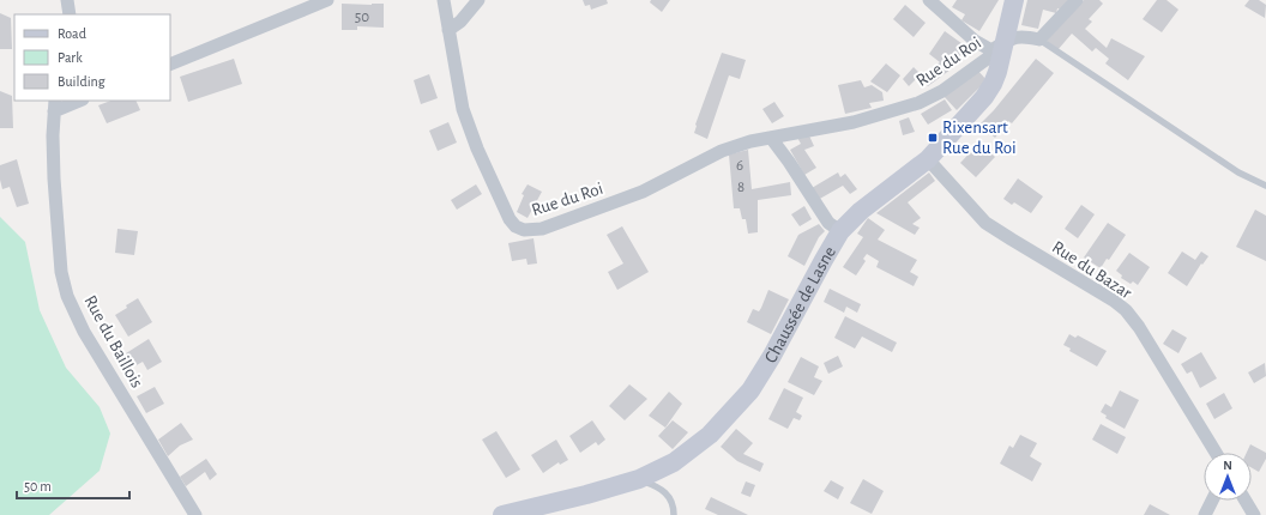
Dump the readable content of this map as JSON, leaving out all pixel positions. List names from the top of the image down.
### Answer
{
  "streets": {
    "street": [
      "Rue du Roi",
      "Rue du Bazar",
      "Chaussée de Lasne",
      "Rue du Baillois"
    ]
  },
  "crossings": [
    ["Rue du Roi", "Chaussée de Lasne"],
    ["Rue du Bazar", "Chaussée de Lasne"]
  ],
  "places": {
    "transit": ["Rixensart Rue du Roi"]
  },
  "house_numbers": ["50", "6", "8"],
  "legend": ["Road", "Park", "Building"],
  "scale_bar": "50 m",
  "north": "top"
}
